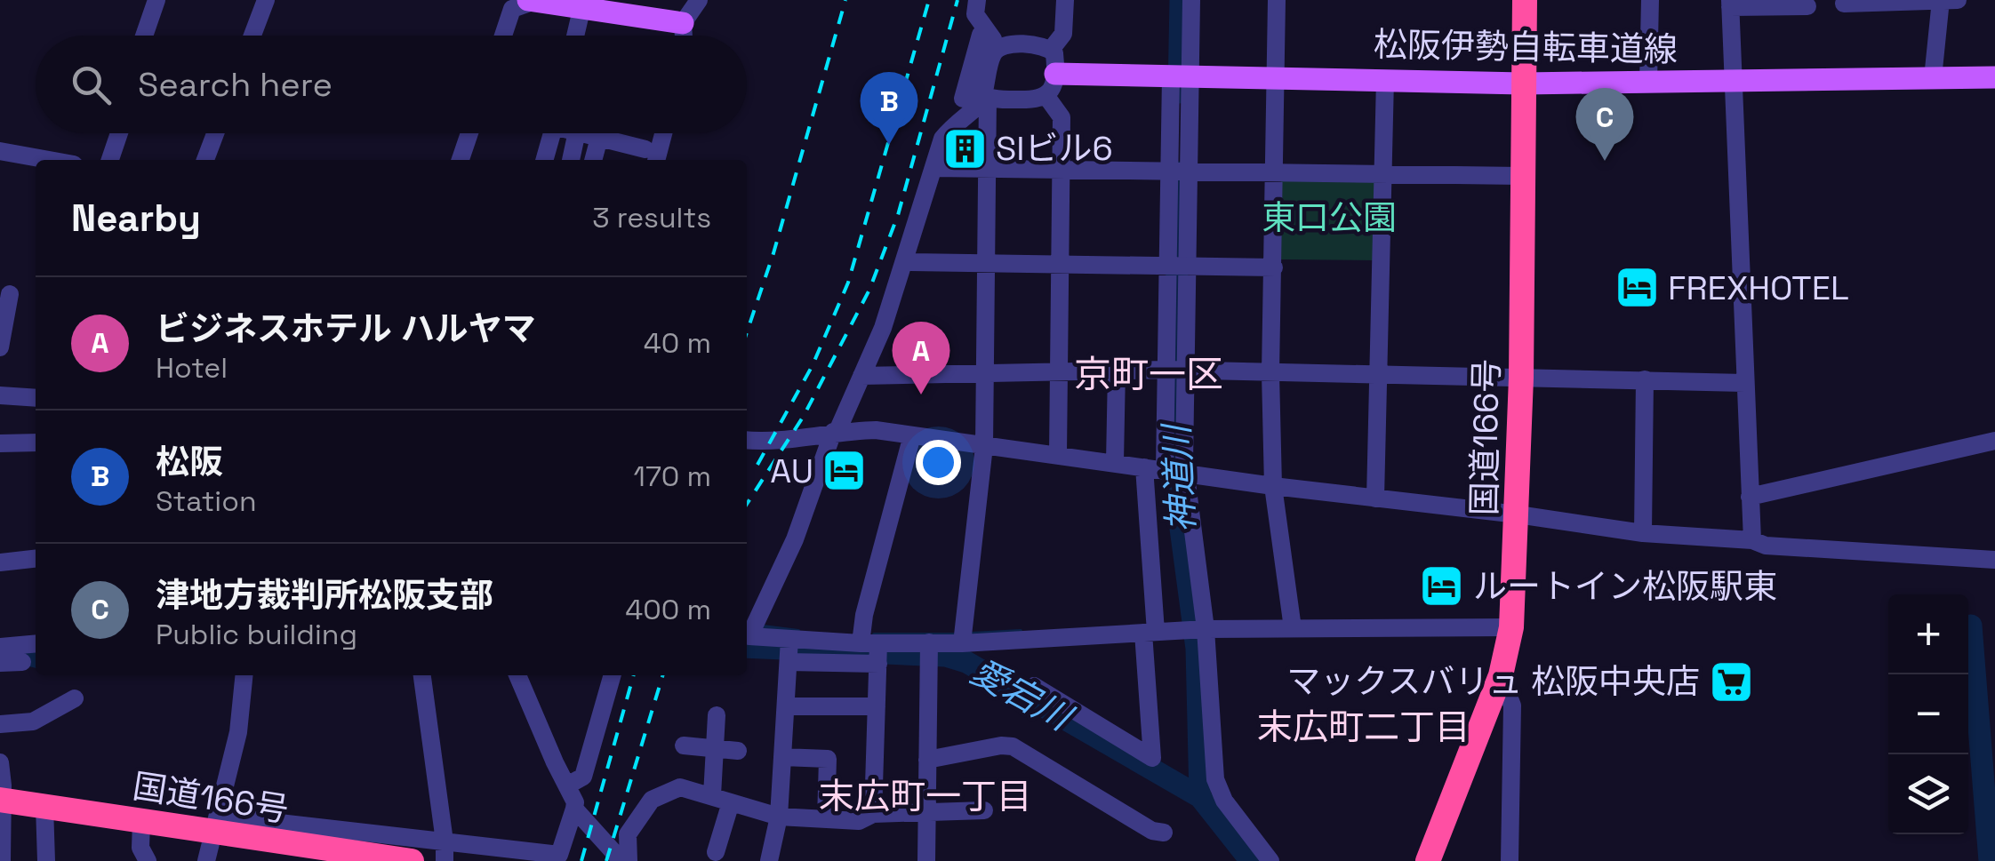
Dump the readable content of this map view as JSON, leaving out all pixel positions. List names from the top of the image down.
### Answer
{
  "streets": {
    "highway": ["国道166号"],
    "main road": ["松阪伊勢自転車道線"]
  },
  "crossings": [
    ["松阪伊勢自転車道線", "国道166号"]
  ],
  "districts": ["京町一区", "末広町二丁目", "末広町一丁目"],
  "water": ["神道川", "愛宕川"],
  "parks": ["東口公園"],
  "places": {
    "building": ["SIビル6"],
    "hotel": ["FREXHOTEL", "AU", "ルートイン松阪駅東"],
    "supermarket": ["マックスバリュ 松阪中央店"]
  },
  "page": {
    "search": "Search here",
    "pins": ["B", "C", "A"],
    "heading": ["Nearby", "3 results"],
    "list": [
      {
        "mark": "A",
        "name": "ビジネスホテル ハルヤマ",
        "note": "Hotel",
        "value": "40 m"
      },
      {
        "mark": "B",
        "name": "松阪",
        "note": "Station",
        "value": "170 m"
      },
      {
        "mark": "C",
        "name": "津地方裁判所松阪支部",
        "note": "Public building",
        "value": "400 m"
      }
    ],
    "map_buttons": ["+", "−"]
  }
}
